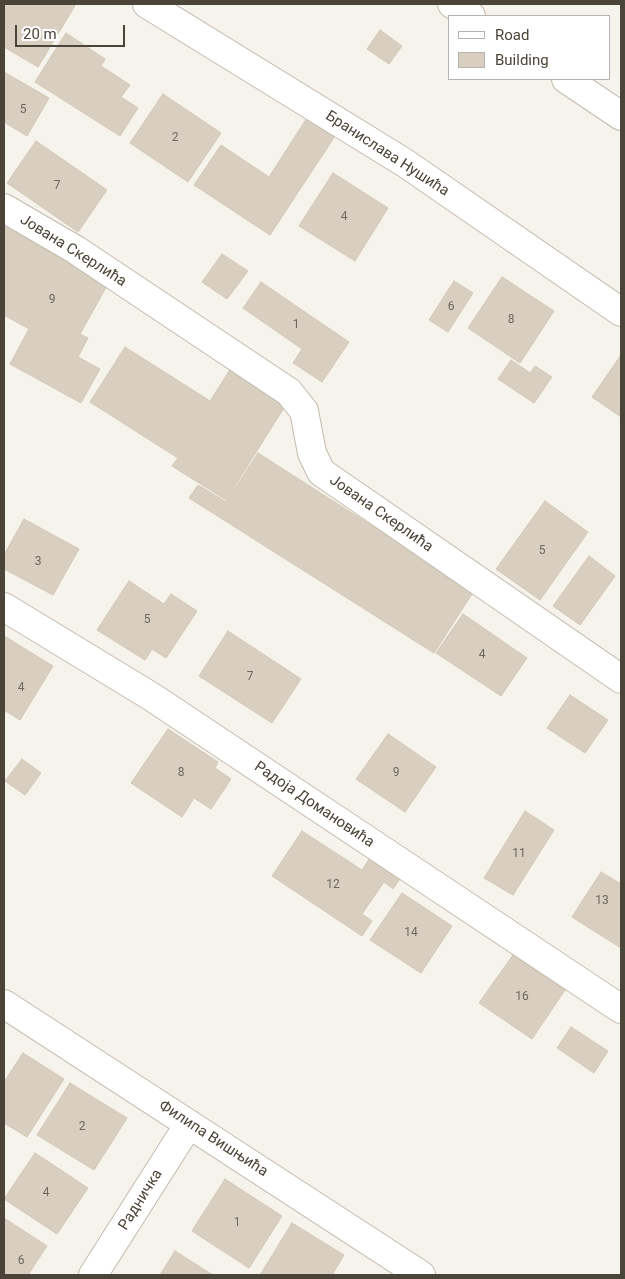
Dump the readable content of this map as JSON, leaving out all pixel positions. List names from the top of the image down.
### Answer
{
  "streets": {
    "street": [
      "Бранислава Нушића",
      "Јована Скерлића",
      "Радоја Домановића",
      "Филипа Вишњића",
      "Радничка"
    ]
  },
  "crossings": [
    ["Филипа Вишњића", "Радничка"]
  ],
  "house_numbers": [
    "5",
    "2",
    "7",
    "4",
    "9",
    "6",
    "8",
    "1",
    "5",
    "3",
    "5",
    "4",
    "7",
    "4",
    "8",
    "9",
    "11",
    "12",
    "13",
    "14",
    "16",
    "2",
    "4",
    "1",
    "6"
  ],
  "legend": ["Road", "Building"],
  "scale_bar": "20 m"
}
